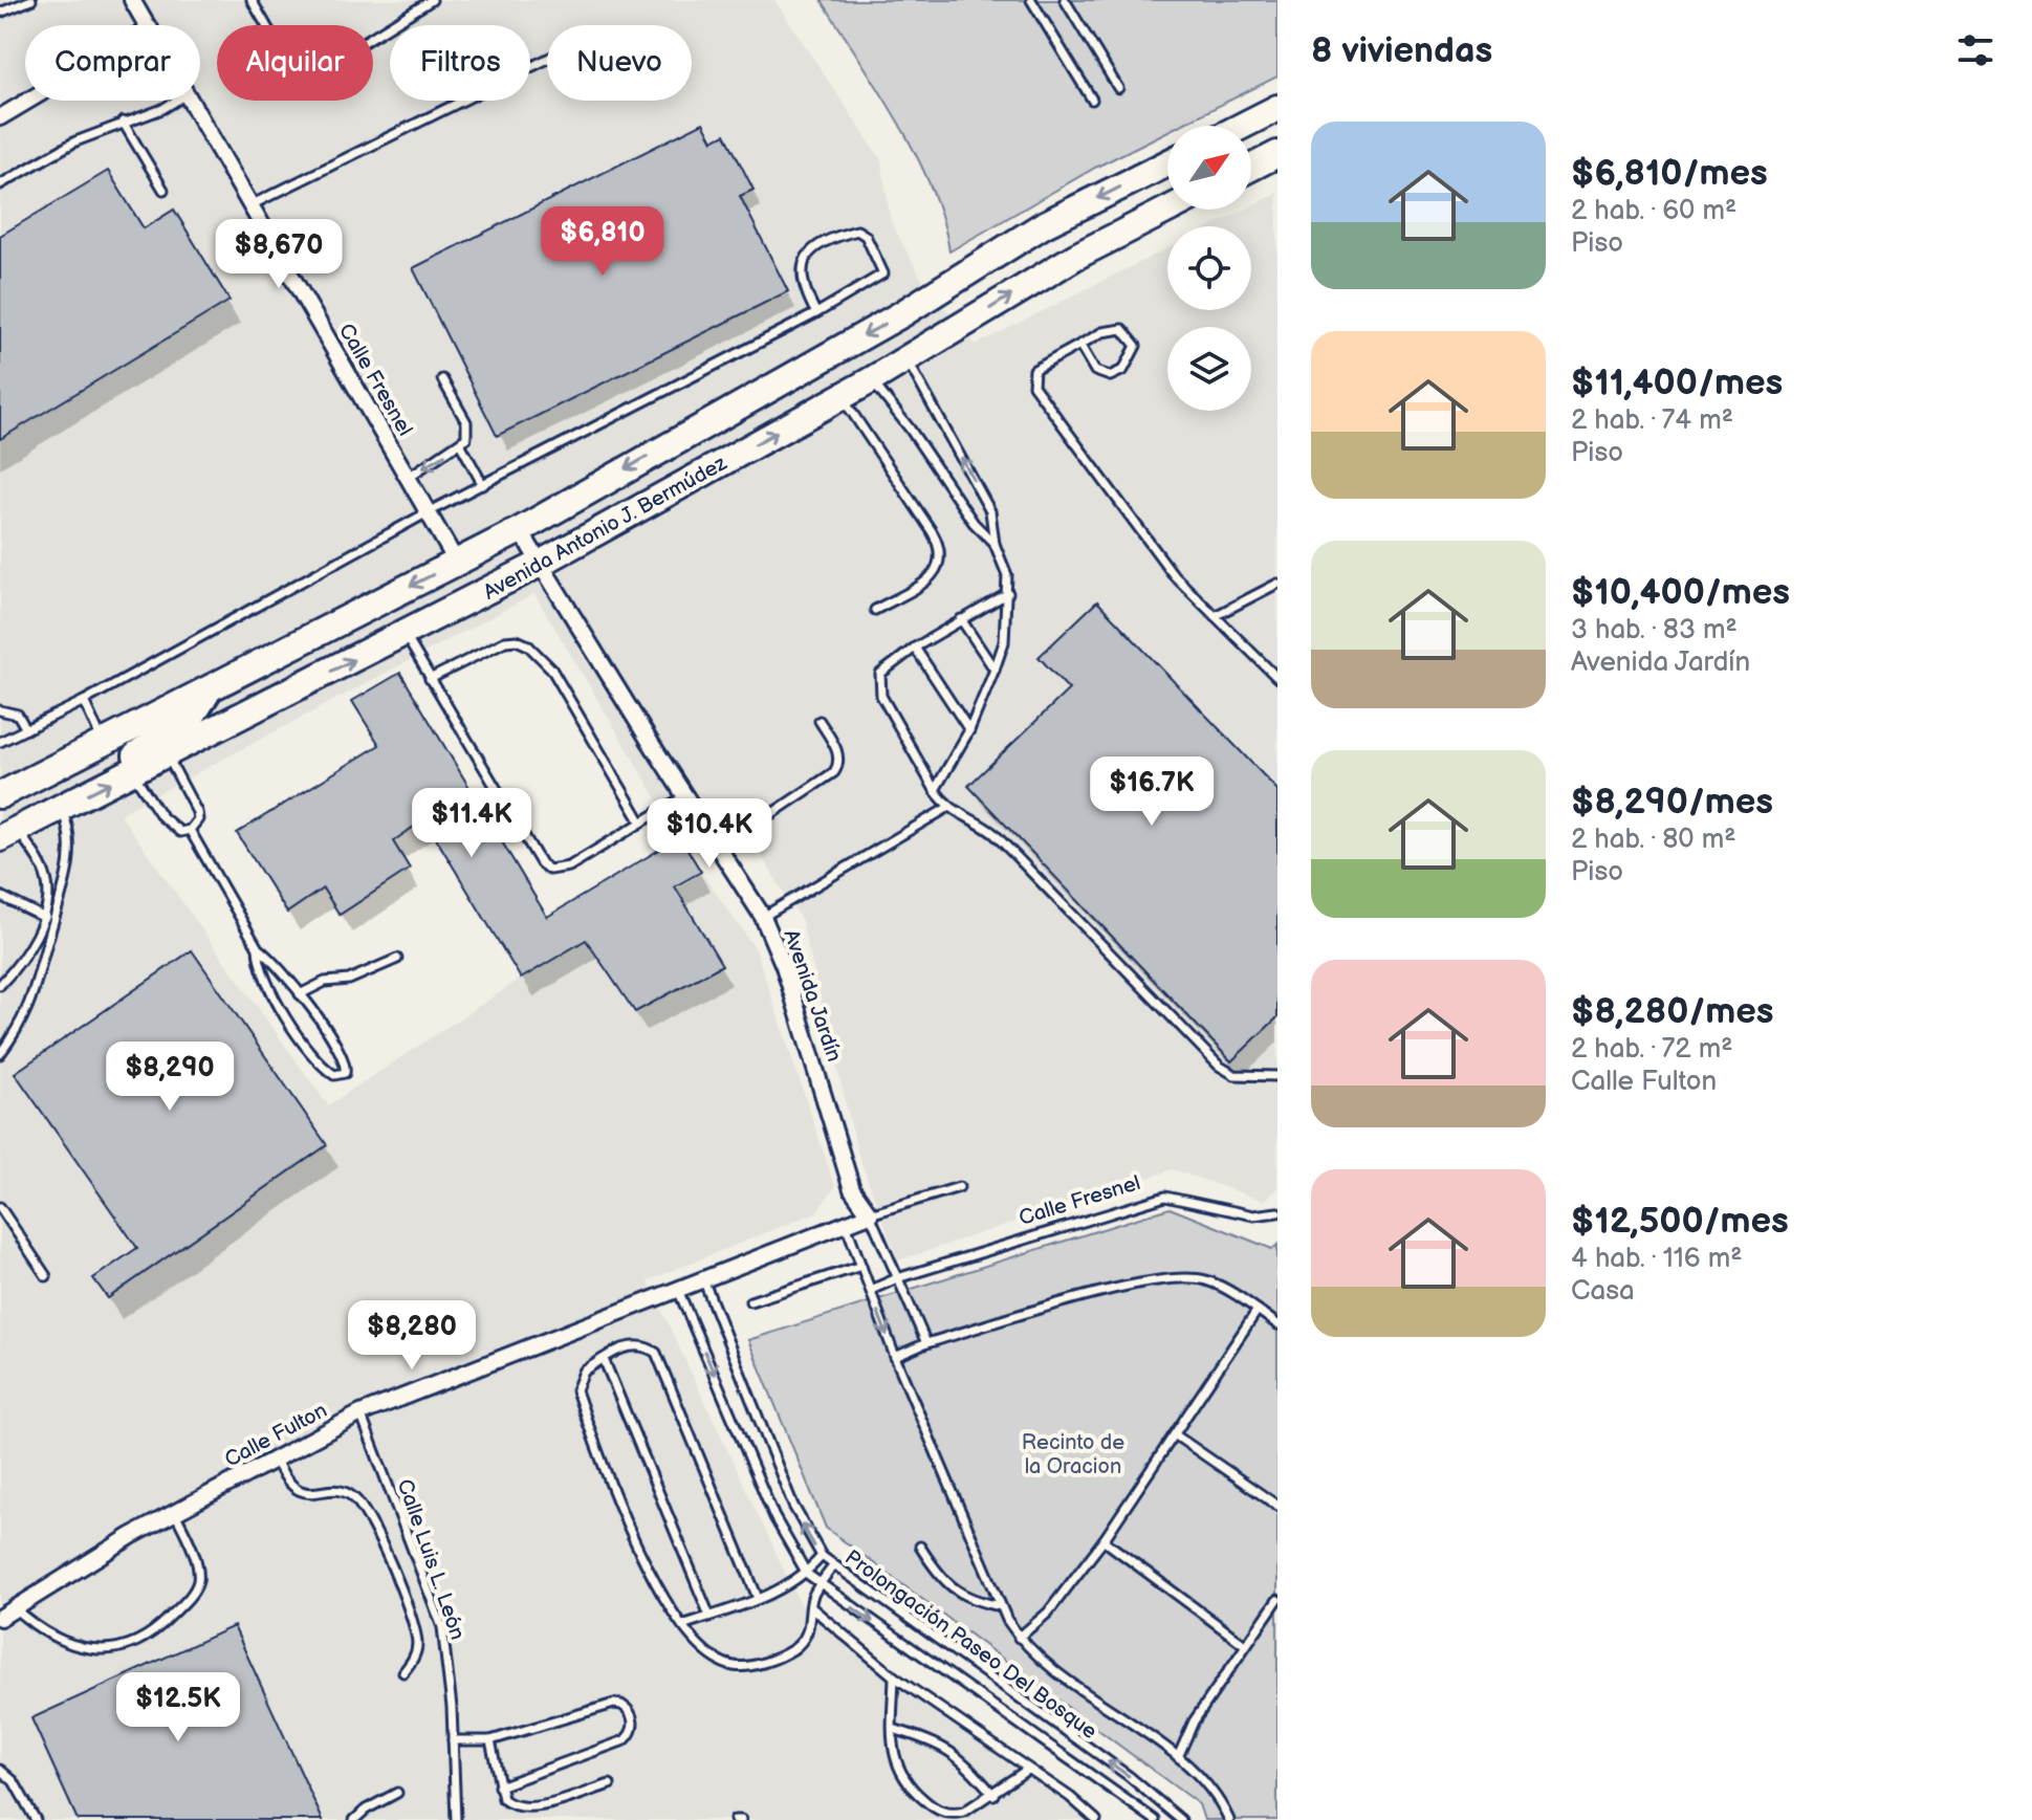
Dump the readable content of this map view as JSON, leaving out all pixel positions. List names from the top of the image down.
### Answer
{
  "streets": {
    "main road": ["Avenida Antonio J. Bermúdez"],
    "street": ["Calle Fresnel", "Avenida Jardín", "Calle Fulton"],
    "lane": ["Calle Luis L. León", "Prolongación Paseo Del Bosque"]
  },
  "crossings": [
    ["Calle Fresnel", "Avenida Antonio J. Bermúdez"],
    ["Avenida Antonio J. Bermúdez", "Avenida Jardín"],
    ["Avenida Jardín", "Calle Fulton"],
    ["Calle Fulton", "Calle Luis L. León"],
    ["Calle Fulton", "Prolongación Paseo Del Bosque"]
  ],
  "parks": ["Recinto de la Oracion"],
  "north": "top right",
  "page": {
    "heading": "8 viviendas",
    "chip": [
      "Comprar",
      "Alquilar",
      "Filtros",
      "Nuevo"
    ],
    "list": [
      {
        "name": "$6,810/mes",
        "note": "2 hab. · 60 m² · Piso"
      },
      {
        "name": "$11,400/mes",
        "note": "2 hab. · 74 m² · Piso"
      },
      {
        "name": "$10,400/mes",
        "note": "3 hab. · 83 m² · Avenida Jardín"
      },
      {
        "name": "$8,290/mes",
        "note": "2 hab. · 80 m² · Piso"
      },
      {
        "name": "$8,280/mes",
        "note": "2 hab. · 72 m² · Calle Fulton"
      },
      {
        "name": "$12,500/mes",
        "note": "4 hab. · 116 m² · Casa"
      }
    ],
    "price": [
      "$6,810",
      "$8,670",
      "$16.7K",
      "$11.4K",
      "$10.4K",
      "$8,290",
      "$8,280",
      "$12.5K"
    ]
  }
}
